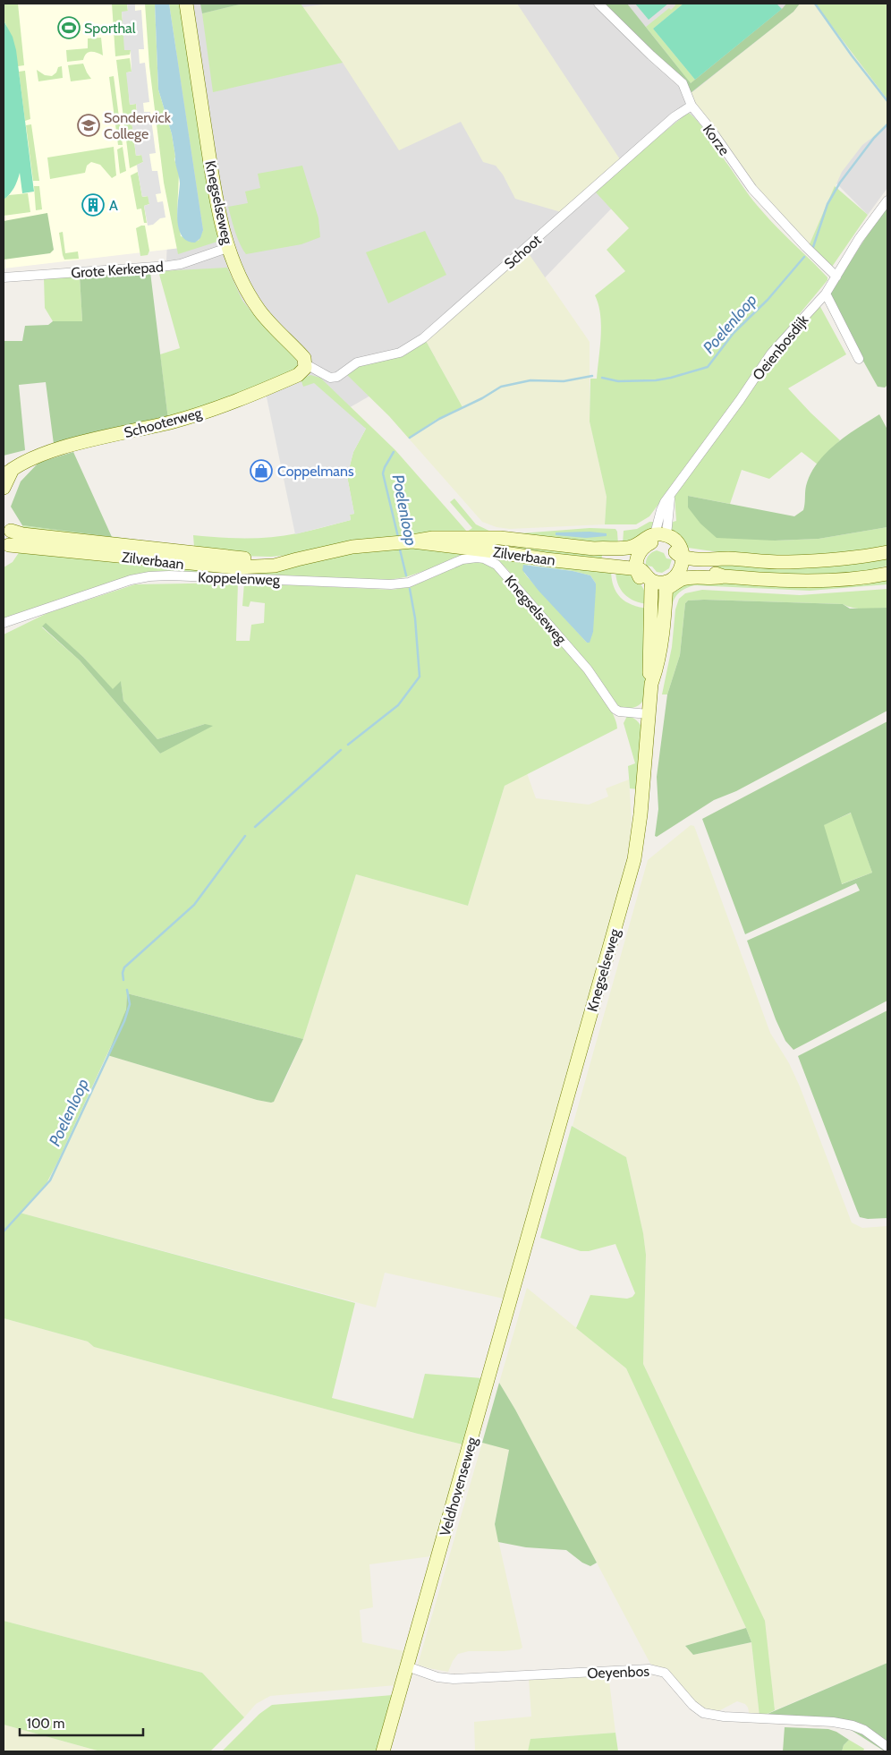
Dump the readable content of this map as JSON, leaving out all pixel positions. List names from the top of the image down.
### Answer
{
  "streets": {
    "street": [
      "Korze",
      "Knegselseweg",
      "Schoot",
      "Grote Kerkepad",
      "Oeienbosdijk",
      "Schooterweg",
      "Zilverbaan",
      "Koppelenweg",
      "Veldhovenseweg",
      "Oeyenbos"
    ]
  },
  "crossings": [
    ["Korze", "Schoot"],
    ["Korze", "Oeienbosdijk"],
    ["Knegselseweg", "Schoot"],
    ["Knegselseweg", "Grote Kerkepad"],
    ["Knegselseweg", "Schooterweg"],
    ["Knegselseweg", "Koppelenweg"],
    ["Knegselseweg", "Veldhovenseweg"],
    ["Veldhovenseweg", "Oeyenbos"]
  ],
  "water": ["Poelenloop"],
  "places": {
    "sports": ["Sporthal"],
    "school or university": ["Sondervick College"],
    "building": ["A"],
    "shop": ["Coppelmans"]
  },
  "scale_bar": "100 m"
}
